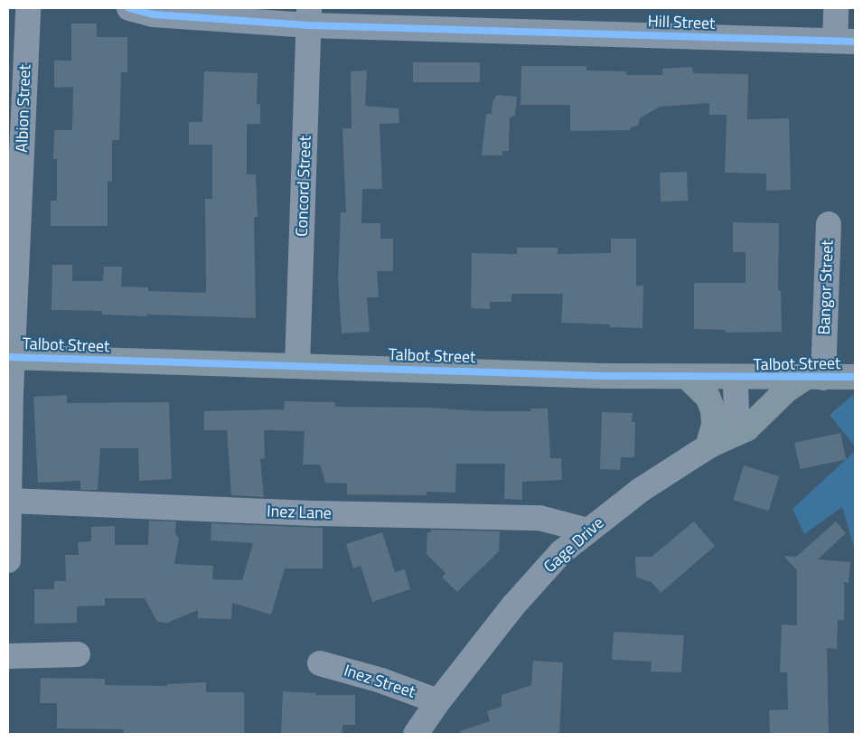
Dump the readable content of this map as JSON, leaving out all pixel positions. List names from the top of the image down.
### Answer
{
  "streets": {
    "main road": ["Talbot Street"],
    "street": [
      "Hill Street",
      "Albion Street",
      "Concord Street",
      "Bangor Street",
      "Inez Lane",
      "Gage Drive",
      "Inez Street"
    ]
  },
  "crossings": [
    ["Hill Street", "Concord Street"],
    ["Albion Street", "Talbot Street"],
    ["Albion Street", "Inez Lane"],
    ["Concord Street", "Talbot Street"],
    ["Bangor Street", "Talbot Street"],
    ["Talbot Street", "Gage Drive"],
    ["Inez Lane", "Gage Drive"],
    ["Gage Drive", "Inez Street"]
  ]
}
